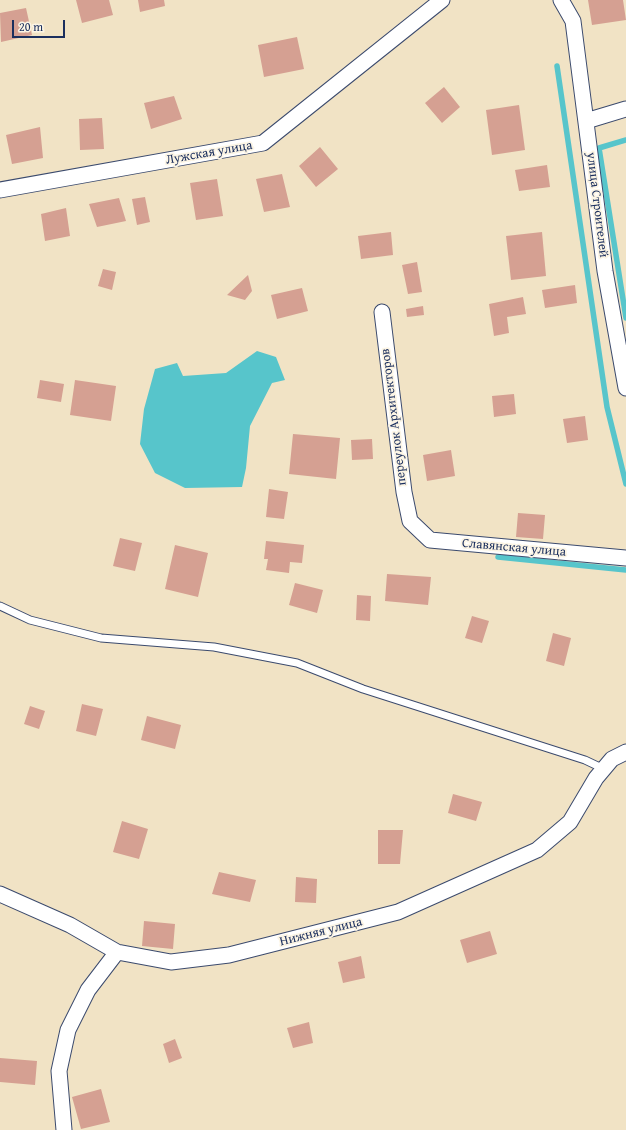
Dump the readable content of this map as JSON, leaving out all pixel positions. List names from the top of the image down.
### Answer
{
  "streets": {
    "street": [
      "Лужская улица",
      "улица Строителей",
      "переулок Архитекторов",
      "Славянская улица",
      "Нижняя улица"
    ]
  },
  "crossings": [
    ["переулок Архитекторов", "Славянская улица"]
  ],
  "scale_bar": "20 m"
}
